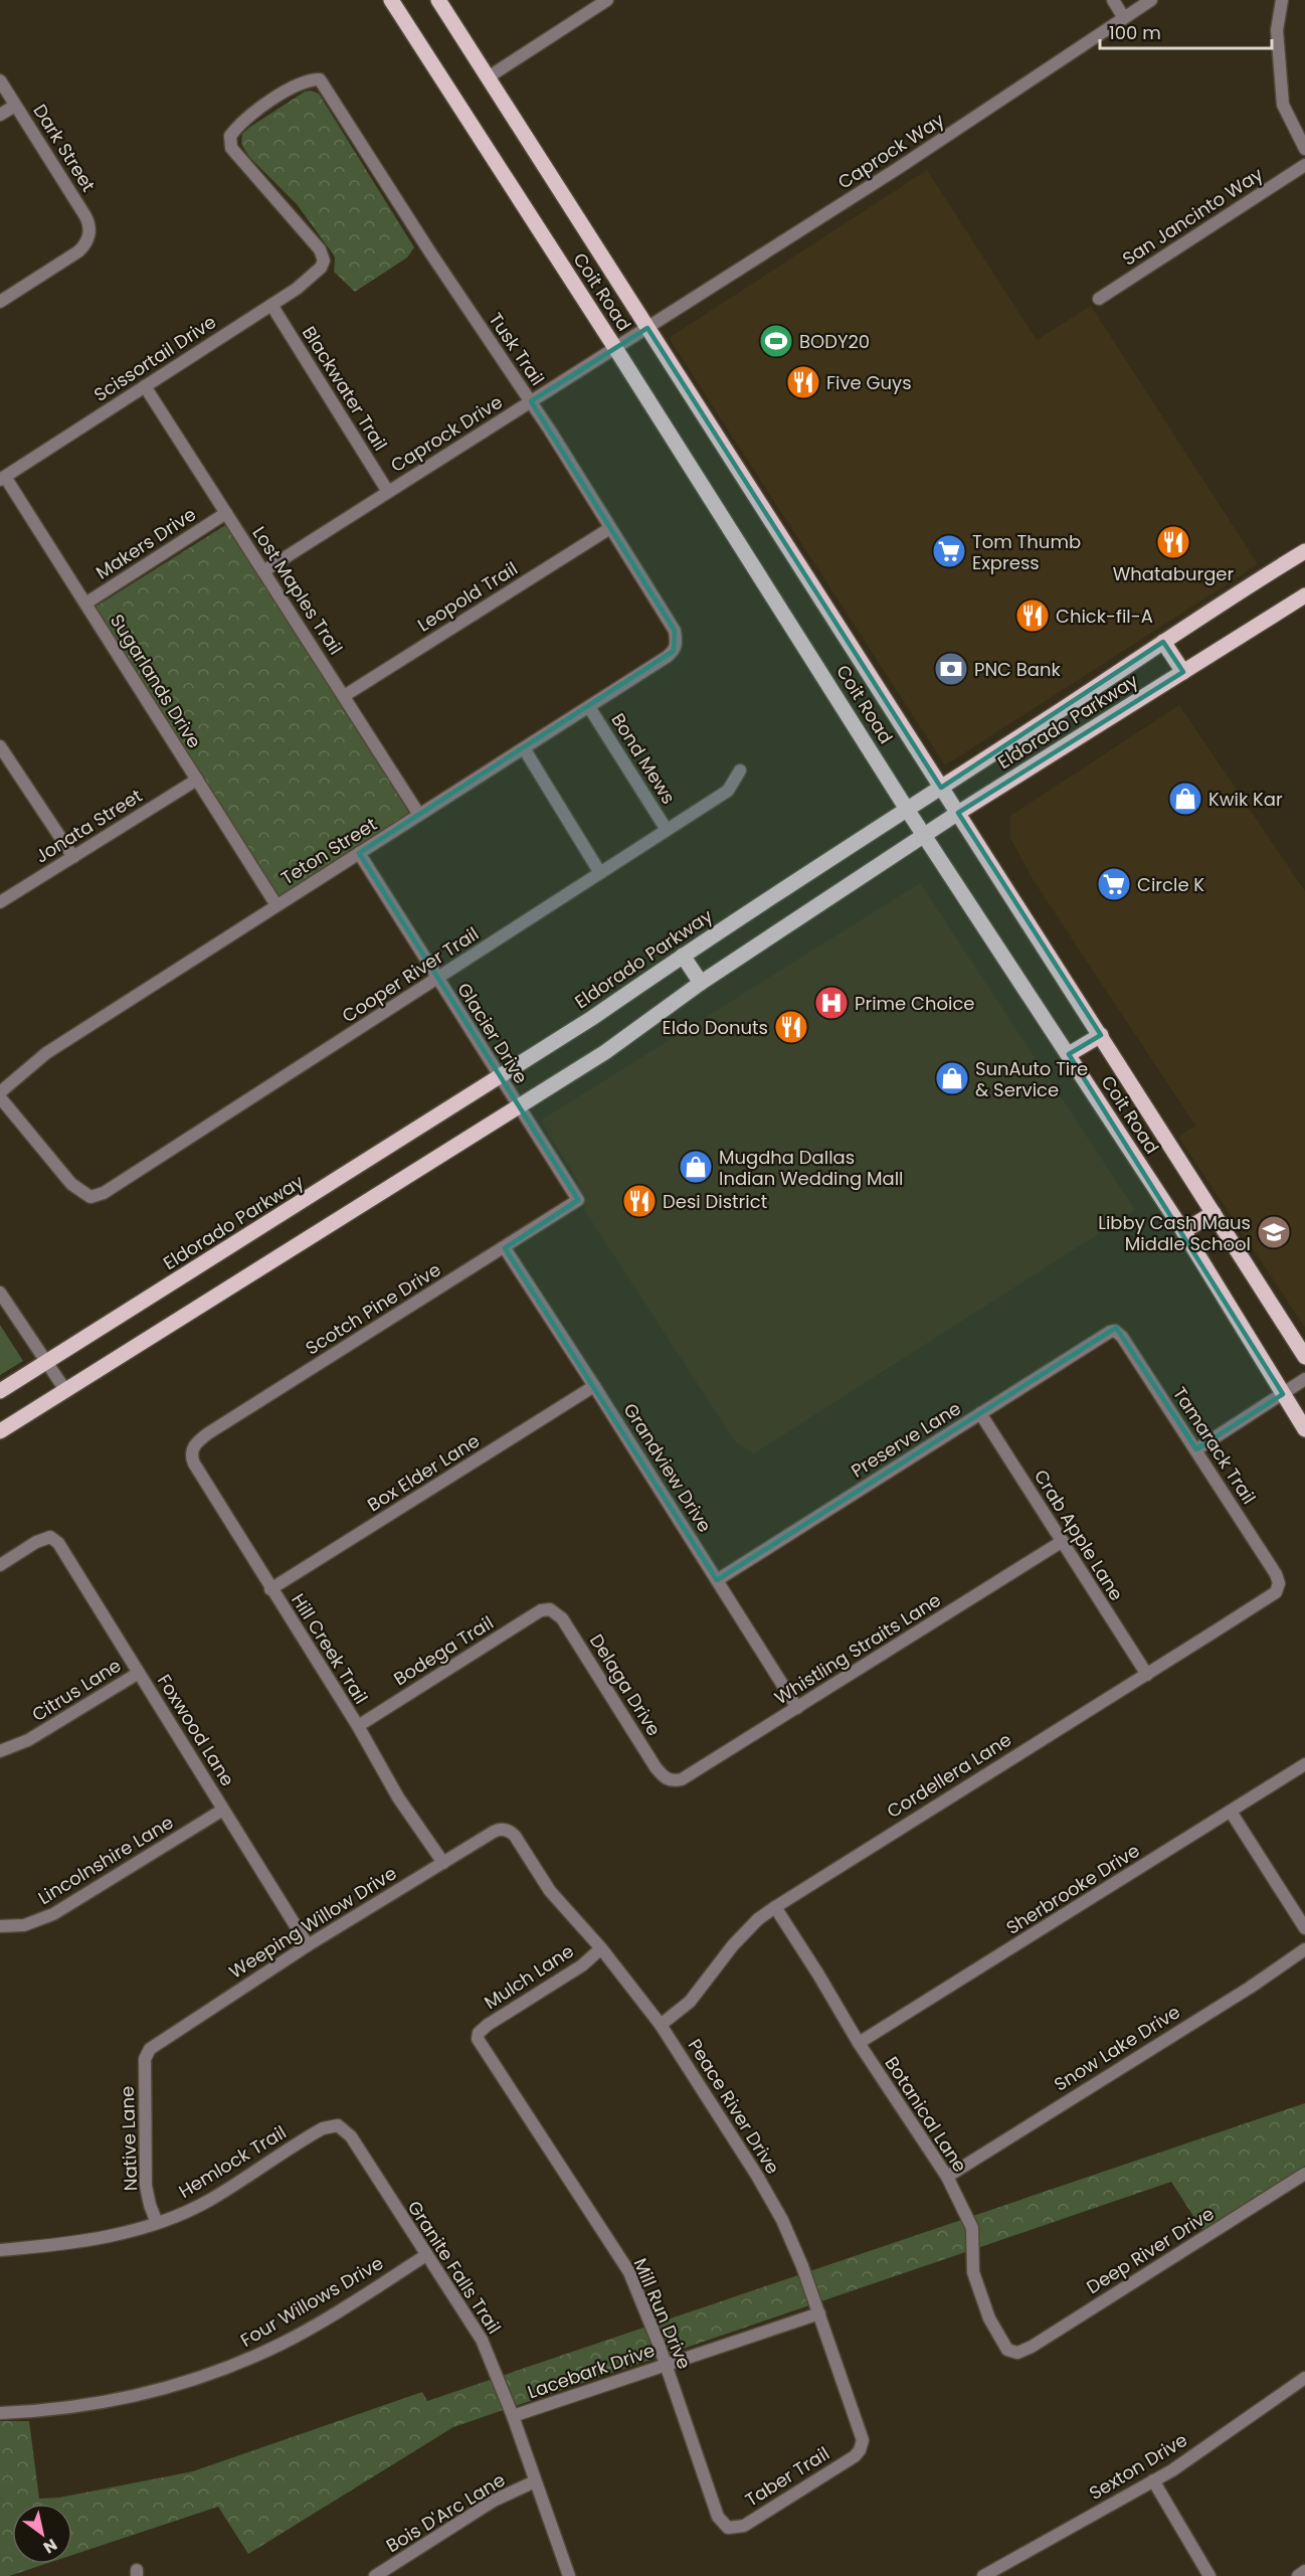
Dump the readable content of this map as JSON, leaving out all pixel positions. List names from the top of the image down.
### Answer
{
  "streets": {
    "main road": ["Coit Road", "Eldorado Parkway"],
    "street": [
      "Dark Street",
      "Caprock Way",
      "San Jancinto Way",
      "Tusk Trail",
      "Scissortail Drive",
      "Blackwater Trail",
      "Caprock Drive",
      "Makers Drive",
      "Lost Maples Trail",
      "Leopold Trail",
      "Sugarlands Drive",
      "Bond Mews",
      "Jonata Street",
      "Teton Street",
      "Cooper River Trail",
      "Glacier Drive",
      "Scotch Pine Drive",
      "Preserve Lane",
      "Tamarack Trail",
      "Grandview Drive",
      "Box Elder Lane",
      "Crab Apple Lane",
      "Hill Creek Trail",
      "Whistling Straits Lane",
      "Bodega Trail",
      "Delaga Drive",
      "Citrus Lane",
      "Foxwood Lane",
      "Cordellera Lane",
      "Lincolnshire Lane",
      "Sherbrooke Drive",
      "Weeping Willow Drive",
      "Mulch Lane",
      "Snow Lake Drive",
      "Peace River Drive",
      "Botanical Lane",
      "Native Lane",
      "Hemlock Trail",
      "Deep River Drive",
      "Granite Falls Trail",
      "Four Willows Drive",
      "Mill Run Drive",
      "Lacebark Drive",
      "Sexton Drive",
      "Taber Trail",
      "Bois D'Arc Lane"
    ]
  },
  "crossings": [
    ["Caprock Way", "Coit Road"],
    ["Caprock Way", "Caprock Drive"],
    ["Coit Road", "Caprock Drive"],
    ["Coit Road", "Eldorado Parkway"],
    ["Tusk Trail", "Scissortail Drive"],
    ["Tusk Trail", "Caprock Drive"],
    ["Tusk Trail", "Leopold Trail"],
    ["Tusk Trail", "Teton Street"],
    ["Scissortail Drive", "Blackwater Trail"],
    ["Scissortail Drive", "Lost Maples Trail"],
    ["Scissortail Drive", "Sugarlands Drive"],
    ["Blackwater Trail", "Caprock Drive"],
    ["Caprock Drive", "Lost Maples Trail"],
    ["Makers Drive", "Lost Maples Trail"],
    ["Makers Drive", "Sugarlands Drive"],
    ["Lost Maples Trail", "Leopold Trail"],
    ["Lost Maples Trail", "Teton Street"],
    ["Sugarlands Drive", "Jonata Street"],
    ["Sugarlands Drive", "Teton Street"],
    ["Eldorado Parkway", "Glacier Drive"],
    ["Bond Mews", "Teton Street"],
    ["Bond Mews", "Cooper River Trail"],
    ["Teton Street", "Glacier Drive"],
    ["Cooper River Trail", "Glacier Drive"],
    ["Glacier Drive", "Scotch Pine Drive"],
    ["Scotch Pine Drive", "Grandview Drive"],
    ["Scotch Pine Drive", "Hill Creek Trail"],
    ["Preserve Lane", "Tamarack Trail"],
    ["Preserve Lane", "Grandview Drive"],
    ["Preserve Lane", "Crab Apple Lane"],
    ["Tamarack Trail", "Cordellera Lane"],
    ["Grandview Drive", "Box Elder Lane"],
    ["Grandview Drive", "Whistling Straits Lane"],
    ["Box Elder Lane", "Hill Creek Trail"],
    ["Crab Apple Lane", "Whistling Straits Lane"],
    ["Crab Apple Lane", "Cordellera Lane"],
    ["Hill Creek Trail", "Bodega Trail"],
    ["Hill Creek Trail", "Weeping Willow Drive"],
    ["Whistling Straits Lane", "Delaga Drive"],
    ["Bodega Trail", "Delaga Drive"],
    ["Citrus Lane", "Foxwood Lane"],
    ["Foxwood Lane", "Lincolnshire Lane"],
    ["Foxwood Lane", "Weeping Willow Drive"],
    ["Cordellera Lane", "Peace River Drive"],
    ["Cordellera Lane", "Botanical Lane"],
    ["Sherbrooke Drive", "Botanical Lane"],
    ["Weeping Willow Drive", "Peace River Drive"],
    ["Weeping Willow Drive", "Native Lane"],
    ["Mulch Lane", "Peace River Drive"],
    ["Mulch Lane", "Mill Run Drive"],
    ["Snow Lake Drive", "Botanical Lane"],
    ["Peace River Drive", "Lacebark Drive"],
    ["Peace River Drive", "Taber Trail"],
    ["Botanical Lane", "Deep River Drive"],
    ["Native Lane", "Hemlock Trail"],
    ["Hemlock Trail", "Granite Falls Trail"],
    ["Granite Falls Trail", "Four Willows Drive"],
    ["Granite Falls Trail", "Lacebark Drive"],
    ["Granite Falls Trail", "Bois D'Arc Lane"],
    ["Mill Run Drive", "Lacebark Drive"],
    ["Mill Run Drive", "Taber Trail"]
  ],
  "places": {
    "sports": ["BODY20"],
    "restaurant": [
      "Five Guys",
      "Whataburger",
      "Chick-fil-A",
      "Eldo Donuts",
      "Desi District"
    ],
    "supermarket": ["Tom Thumb Express", "Circle K"],
    "bank": ["PNC Bank"],
    "shop": ["Kwik Kar", "SunAuto Tire & Service", "Mugdha Dallas Indian Wedding Mall"],
    "hospital": ["Prime Choice"],
    "school or university": ["Libby Cash Maus Middle School"]
  },
  "scale_bar": "100 m",
  "north": "bottom right"
}
